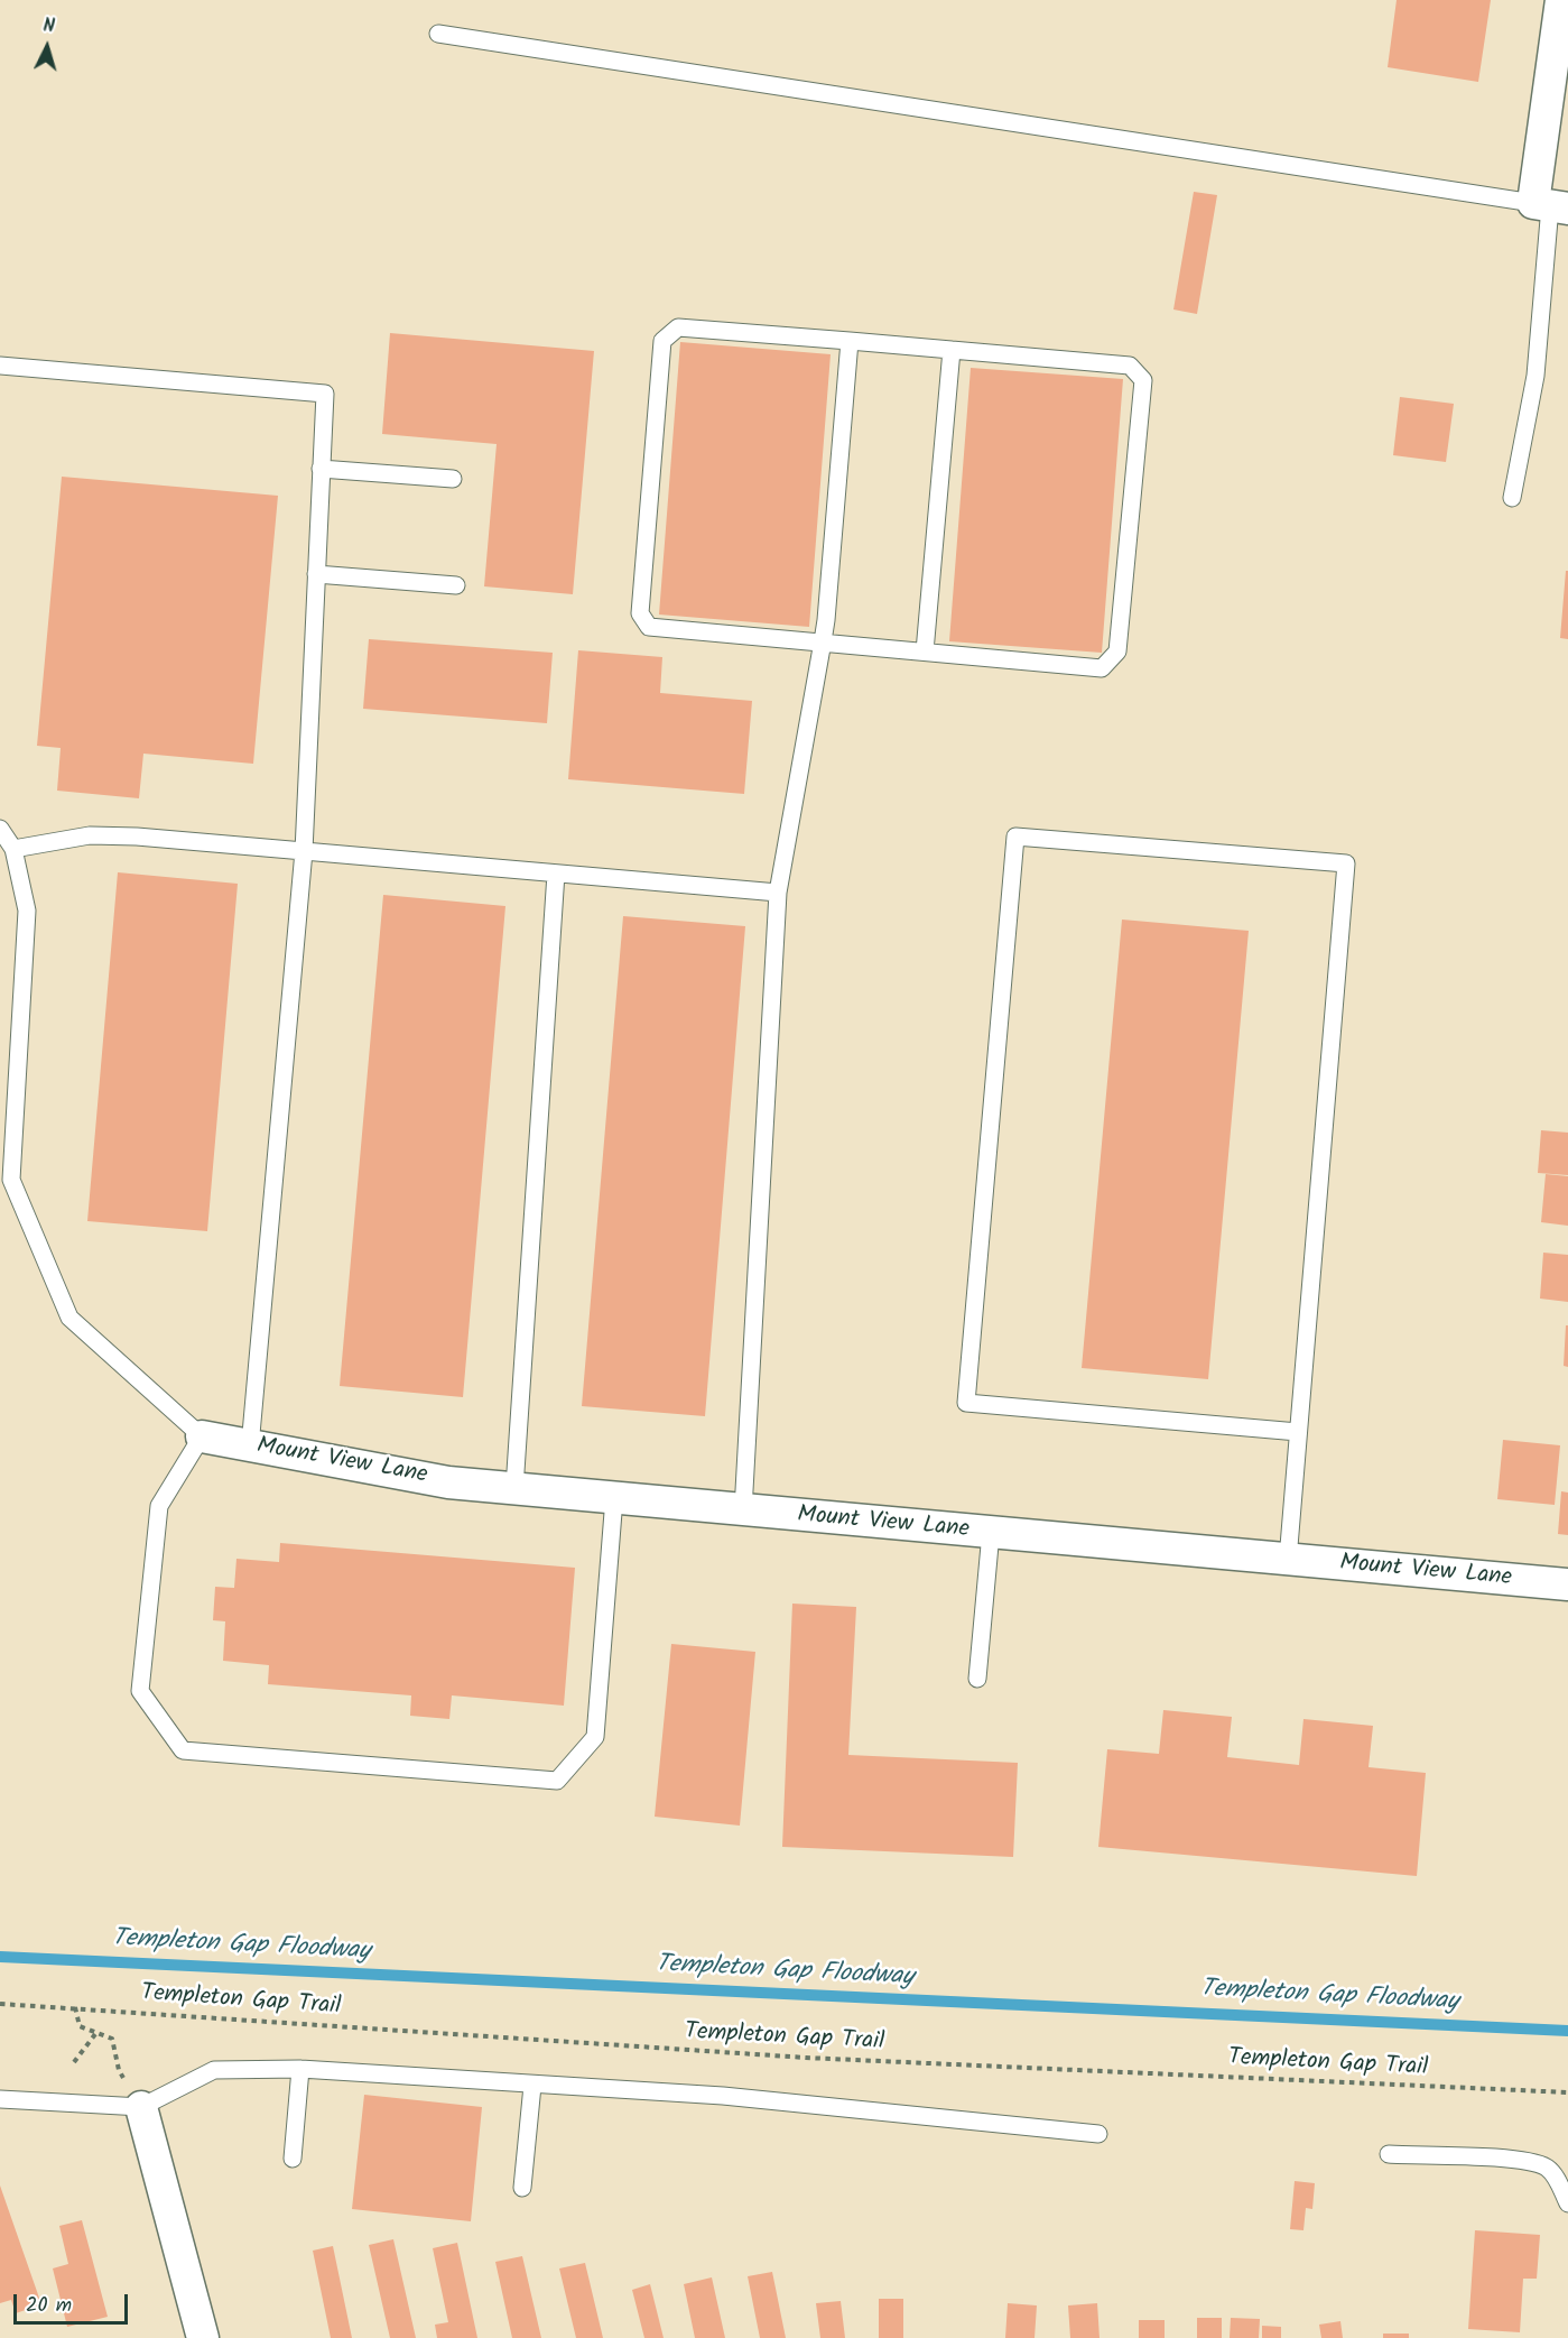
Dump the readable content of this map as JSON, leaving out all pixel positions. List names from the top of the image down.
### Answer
{
  "streets": {
    "street": ["Mount View Lane"],
    "path": ["Templeton Gap Trail"]
  },
  "water": ["Templeton Gap Floodway"],
  "scale_bar": "20 m",
  "north": "top"
}
